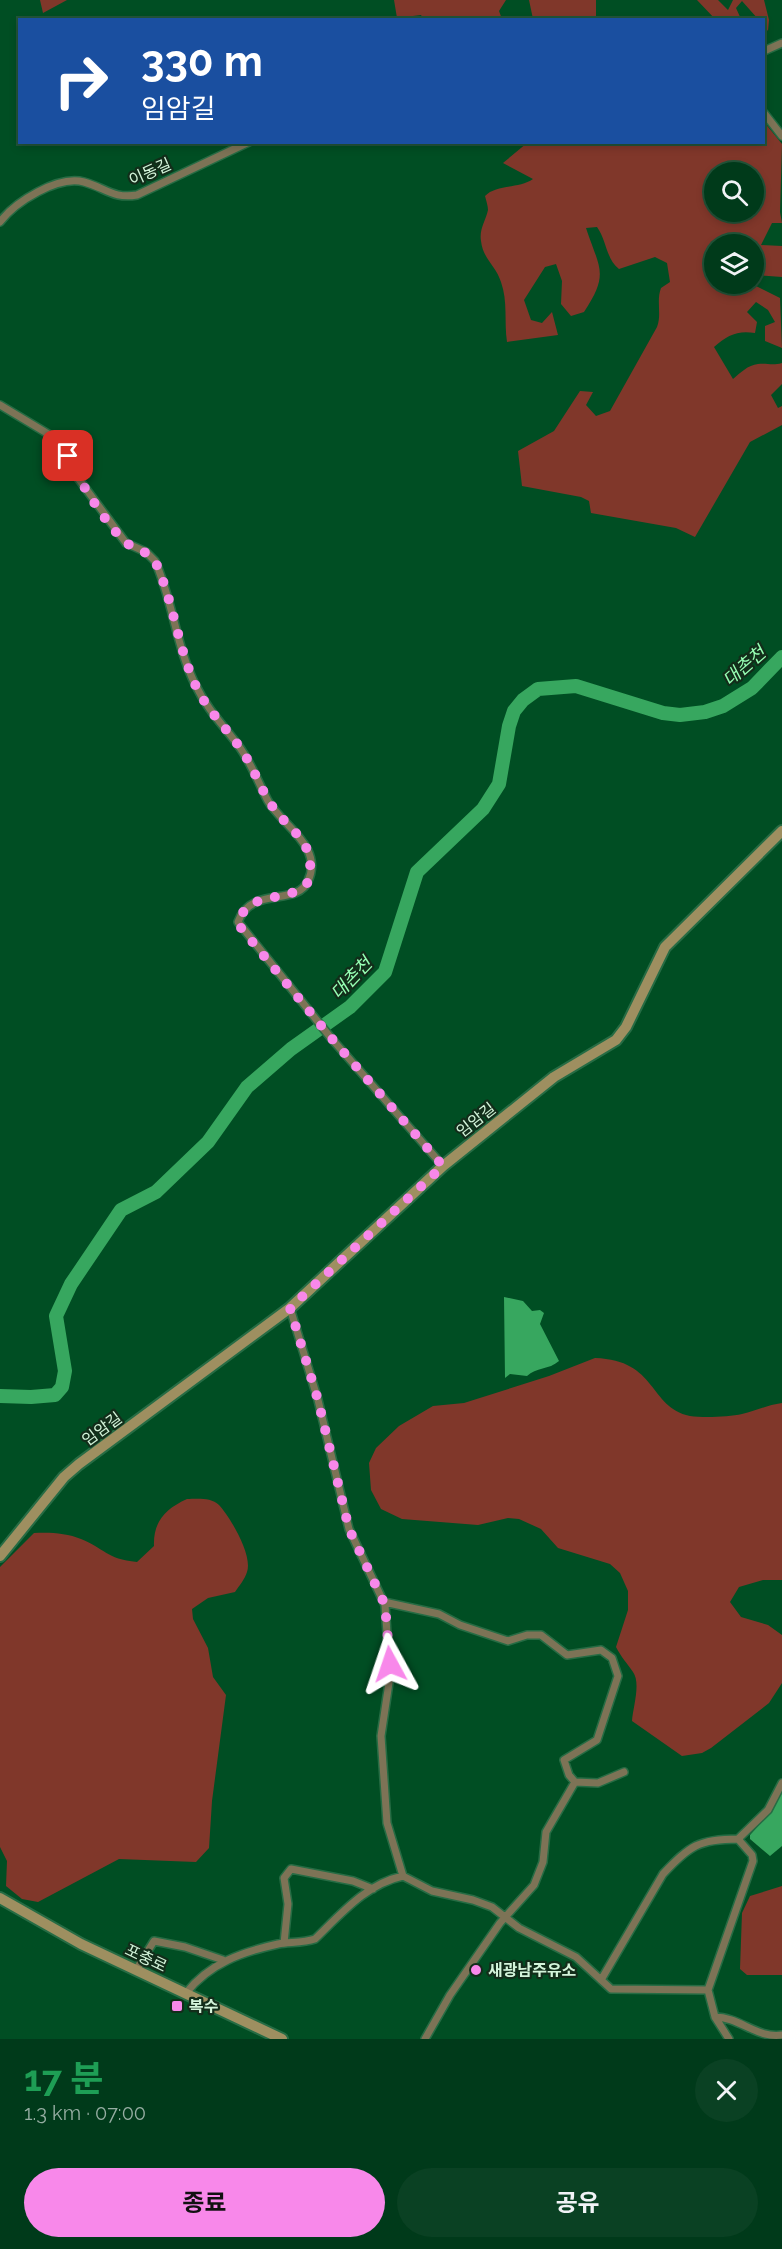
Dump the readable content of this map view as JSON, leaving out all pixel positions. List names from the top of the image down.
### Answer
{
  "streets": {
    "main road": ["임암길", "포충로"],
    "street": ["이동길"]
  },
  "water": ["대촌천"],
  "places": {
    "other": ["새광남주유소"],
    "transit": ["복수"]
  },
  "page": {
    "turn": ["330 m", "임암길"],
    "heading": ["17 분", "1.3 km · 07:00"],
    "buttons": ["종료", "공유"]
  }
}
